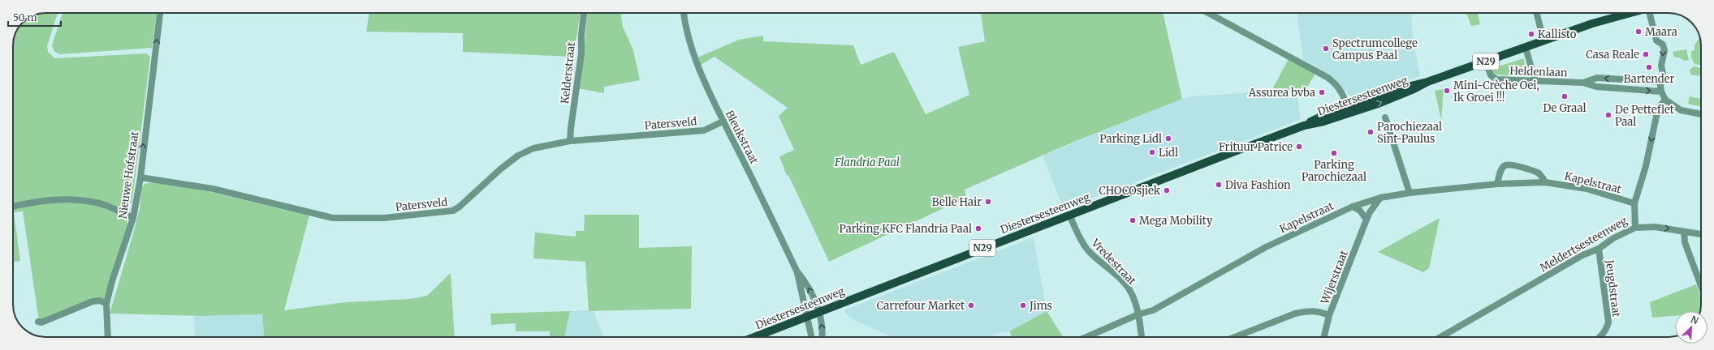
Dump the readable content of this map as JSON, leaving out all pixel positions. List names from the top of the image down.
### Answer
{
  "streets": {
    "main road": ["N29", "Diestersesteenweg"],
    "street": [
      "Heldenlaan",
      "Kelderstraat",
      "Patersveld",
      "Bleukstraat",
      "Nieuwe Hofstraat",
      "Kapelstraat",
      "Meldertsesteenweg",
      "Vredestraat",
      "Wijerstraat",
      "Jeugdstraat"
    ]
  },
  "crossings": [
    ["Heldenlaan", "Diestersesteenweg"],
    ["Kelderstraat", "Patersveld"],
    ["Diestersesteenweg", "Bleukstraat"],
    ["Diestersesteenweg", "Vredestraat"],
    ["Patersveld", "Bleukstraat"],
    ["Patersveld", "Nieuwe Hofstraat"],
    ["Kapelstraat", "Meldertsesteenweg"],
    ["Kapelstraat", "Vredestraat"],
    ["Kapelstraat", "Wijerstraat"],
    ["Meldertsesteenweg", "Jeugdstraat"]
  ],
  "one_way": ["Nieuwe Hofstraat"],
  "parks": ["Flandria Paal"],
  "places": [
    "Maara",
    "Kallisto",
    "Spectrumcollege Campus Paal",
    "Casa Reale",
    "Bartender",
    "Mini-Crèche Oei, Ik Groei !!!",
    "Assurea bvba",
    "De Graal",
    "De Petteflet Paal",
    "Parochiezaal Sint-Paulus",
    "Parking Lidl",
    "Frituur Patrice",
    "Lidl",
    "Parking Parochiezaal",
    "Diva Fashion",
    "CHOCOsjiek",
    "Belle Hair",
    "Mega Mobility",
    "Parking KFC Flandria Paal",
    "Carrefour Market",
    "Jims"
  ],
  "scale_bar": "50 m",
  "north": "top right"
}
